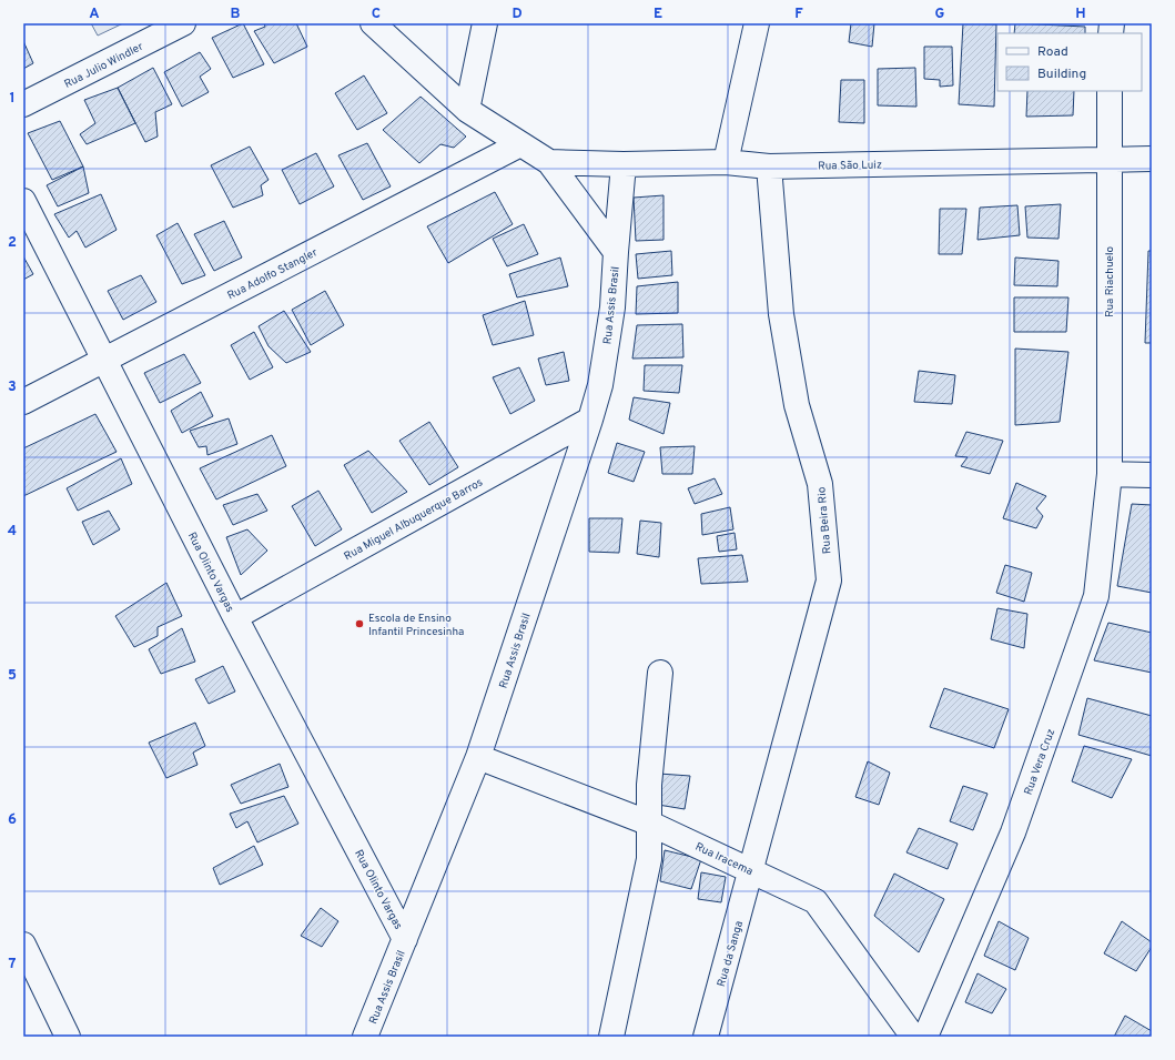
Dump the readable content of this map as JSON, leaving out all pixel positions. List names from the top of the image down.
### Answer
{
  "streets": {
    "street": [
      "Rua Julio Windler",
      "Rua São Luiz",
      "Rua Adolfo Stangler",
      "Rua Riachuelo",
      "Rua Assis Brasil",
      "Rua Miguel Albuquerque Barros",
      "Rua Beira Rio",
      "Rua Olinto Vargas",
      "Rua Vera Cruz",
      "Rua Iracema",
      "Rua da Sanga"
    ]
  },
  "crossings": [
    ["Rua São Luiz", "Rua Riachuelo"],
    ["Rua São Luiz", "Rua Assis Brasil"],
    ["Rua São Luiz", "Rua Beira Rio"],
    ["Rua Adolfo Stangler", "Rua Olinto Vargas"],
    ["Rua Riachuelo", "Rua Vera Cruz"],
    ["Rua Assis Brasil", "Rua Miguel Albuquerque Barros"],
    ["Rua Assis Brasil", "Rua Olinto Vargas"],
    ["Rua Assis Brasil", "Rua Iracema"],
    ["Rua Miguel Albuquerque Barros", "Rua Olinto Vargas"],
    ["Rua Beira Rio", "Rua Iracema"],
    ["Rua Beira Rio", "Rua da Sanga"],
    ["Rua Iracema", "Rua da Sanga"]
  ],
  "places": ["Escola de Ensino Infantil Princesinha"],
  "legend": ["Road", "Building"],
  "grid": {
    "columns": [
      "A",
      "B",
      "C",
      "D",
      "E",
      "F",
      "G",
      "H"
    ],
    "rows": [
      "1",
      "2",
      "3",
      "4",
      "5",
      "6",
      "7"
    ]
  }
}
